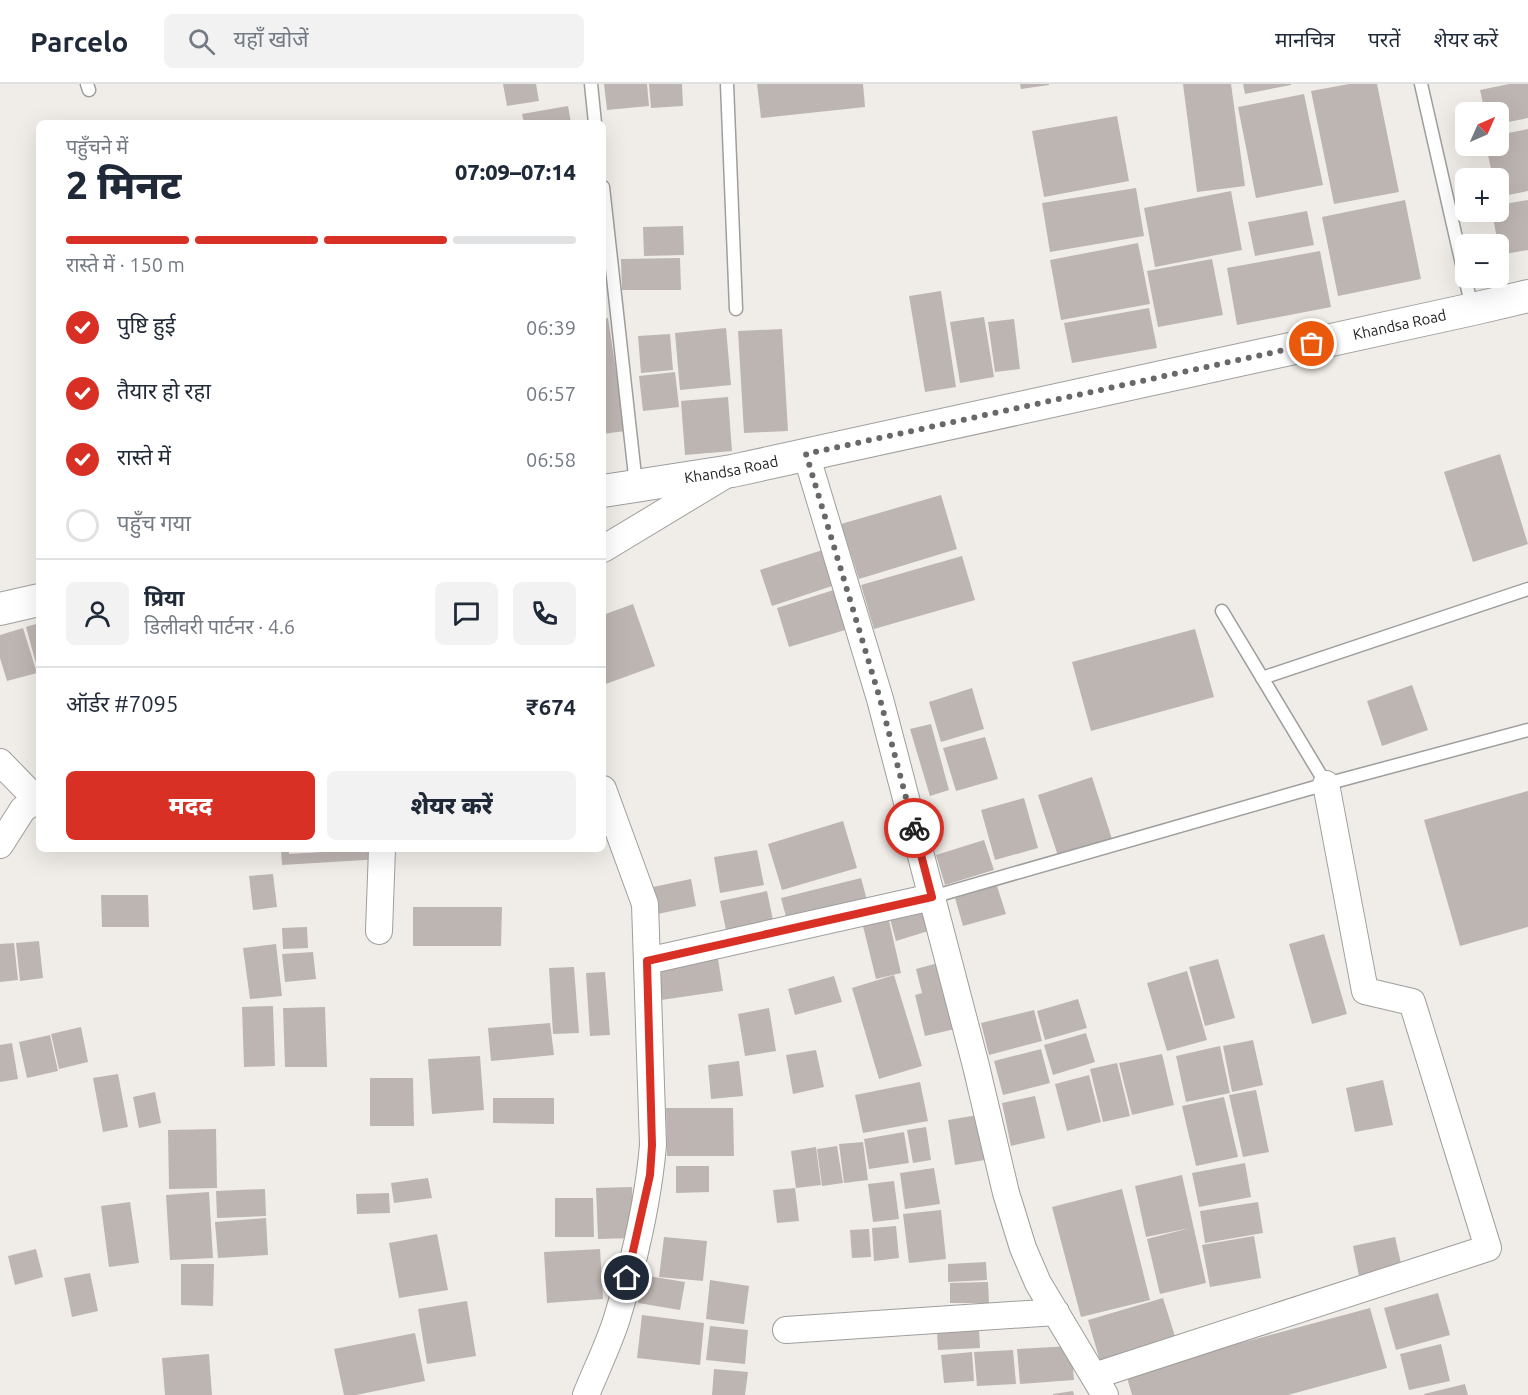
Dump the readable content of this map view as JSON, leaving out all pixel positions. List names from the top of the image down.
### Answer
{
  "streets": {
    "street": ["Khandsa Road"]
  },
  "north": "top right",
  "page": {
    "header": "Parcelo",
    "search": "यहाँ खोजें",
    "nav": ["मानचित्र", "परतें", "शेयर करें"],
    "map_buttons": ["+", "−"],
    "heading": ["2 मिनट", "पहुँचने में", "07:09–07:14"],
    "panel": [
      "प्रिया",
      "डिलीवरी पार्टनर · 4.6",
      "ऑर्डर #7095",
      "₹674"
    ],
    "bar": "रास्ते में · 150 m",
    "list": [
      ["पुष्टि हुई", "06:39"],
      ["तैयार हो रहा", "06:57"],
      ["रास्ते में", "06:58"],
      "पहुँच गया"
    ],
    "buttons": ["मदद", "शेयर करें"]
  }
}
